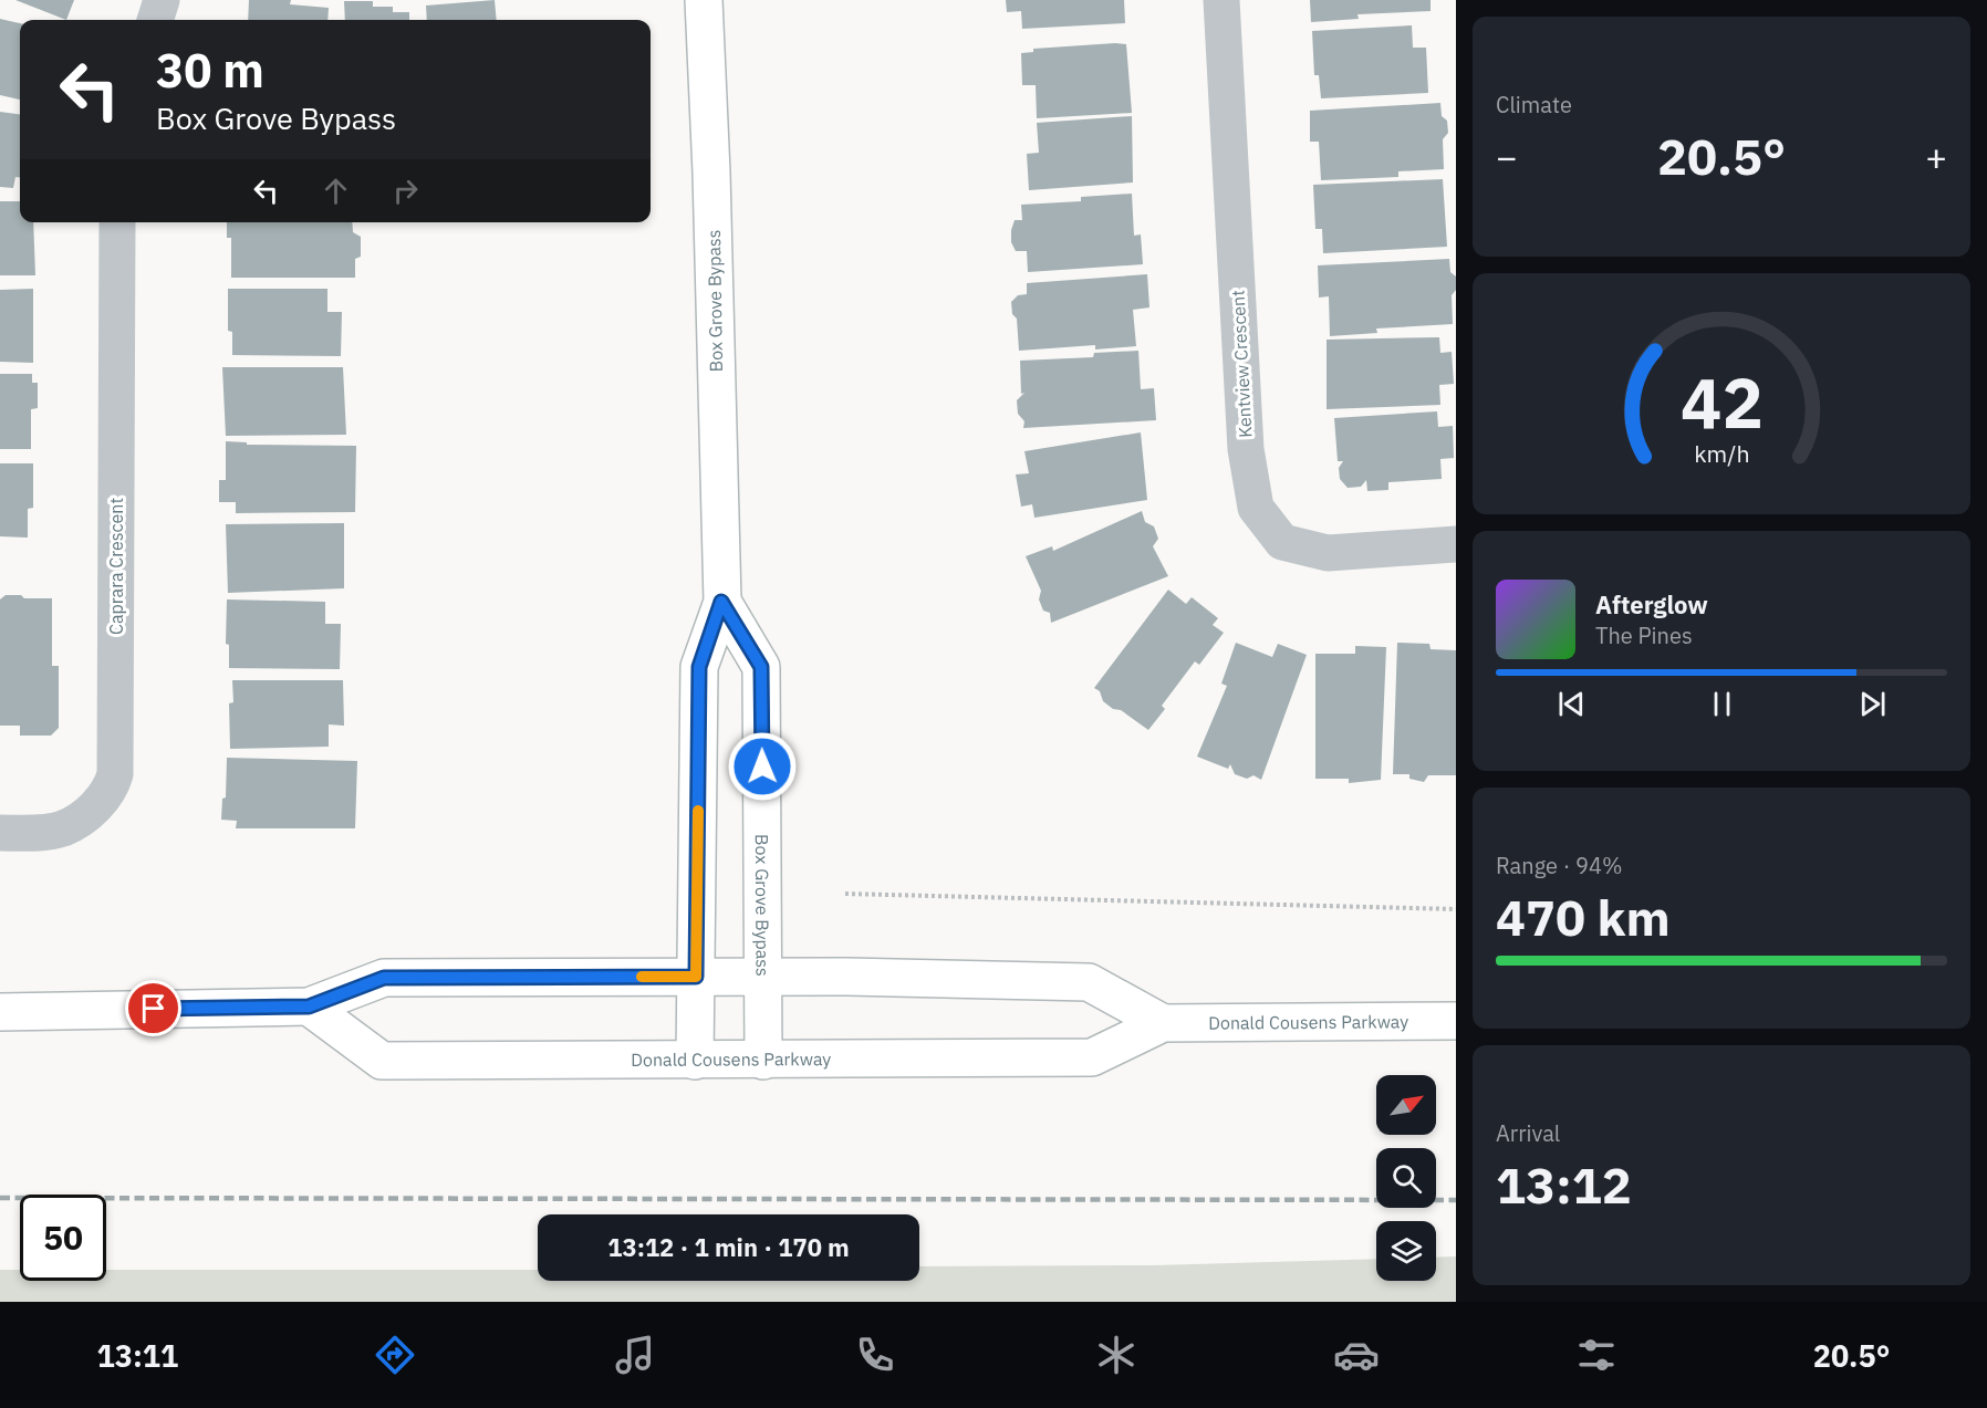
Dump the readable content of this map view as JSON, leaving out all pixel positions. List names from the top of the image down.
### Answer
{
  "streets": {
    "main road": ["Box Grove Bypass", "Donald Cousens Parkway"],
    "street": ["Kentview Crescent", "Caprara Crescent"]
  },
  "crossings": [
    ["Box Grove Bypass", "Donald Cousens Parkway"]
  ],
  "north": "top right",
  "page": {
    "tile": [
      "Climate",
      ["Range · 94%", "470 km"],
      ["Arrival", "13:12"]
    ],
    "turn": ["30 m", "Box Grove Bypass"],
    "heat": ["−", "20.5°", "+"],
    "song": ["Afterglow", "The Pines"],
    "limit": "50",
    "trip": "13:12 · 1 min · 170 m",
    "tabs": ["13:11", "20.5°"],
    "gauge": ["42", "km/h"]
  }
}
